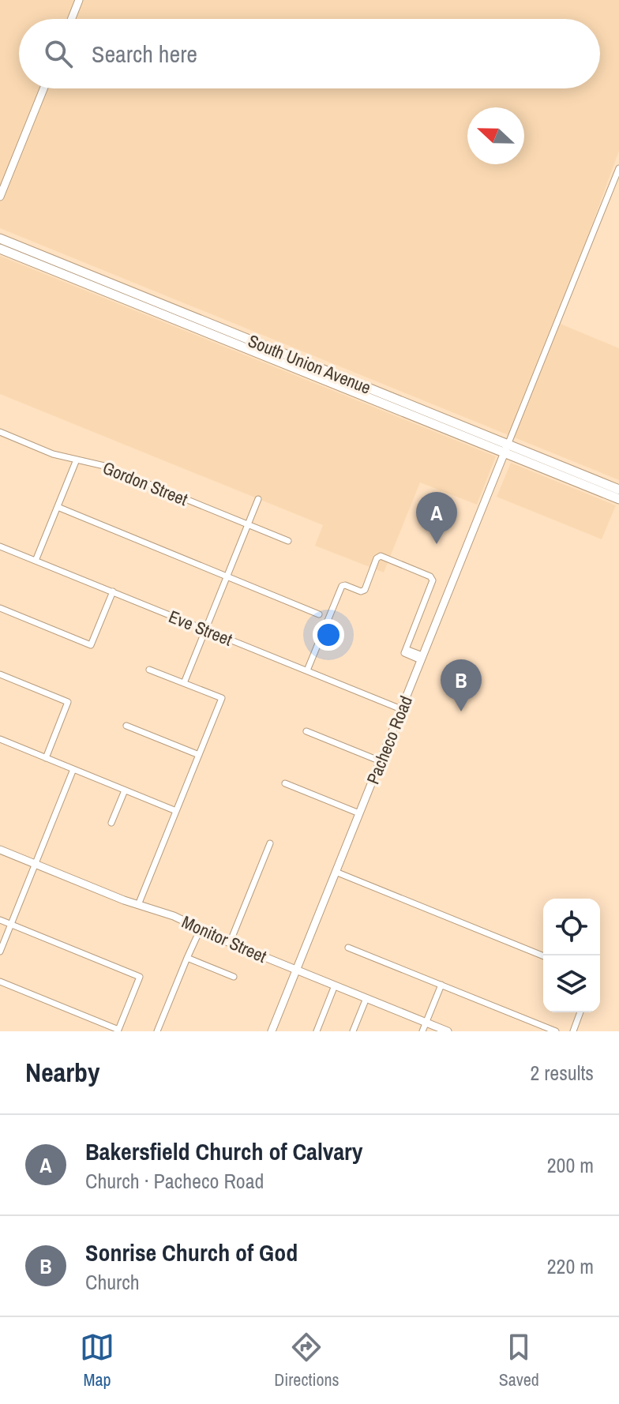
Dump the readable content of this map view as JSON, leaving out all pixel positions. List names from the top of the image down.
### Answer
{
  "streets": {
    "main road": ["South Union Avenue"],
    "street": [
      "Gordon Street",
      "Eve Street",
      "Pacheco Road",
      "Monitor Street"
    ]
  },
  "crossings": [
    ["South Union Avenue", "Pacheco Road"],
    ["Eve Street", "Pacheco Road"],
    ["Pacheco Road", "Monitor Street"]
  ],
  "north": "left",
  "page": {
    "search": "Search here",
    "pins": ["A", "B"],
    "heading": ["Nearby", "2 results"],
    "list": [
      {
        "mark": "A",
        "name": "Bakersfield Church of Calvary",
        "note": "Church · Pacheco Road",
        "value": "200 m"
      },
      {
        "mark": "B",
        "name": "Sonrise Church of God",
        "note": "Church",
        "value": "220 m"
      }
    ],
    "nav": ["Map", "Directions", "Saved"]
  }
}
